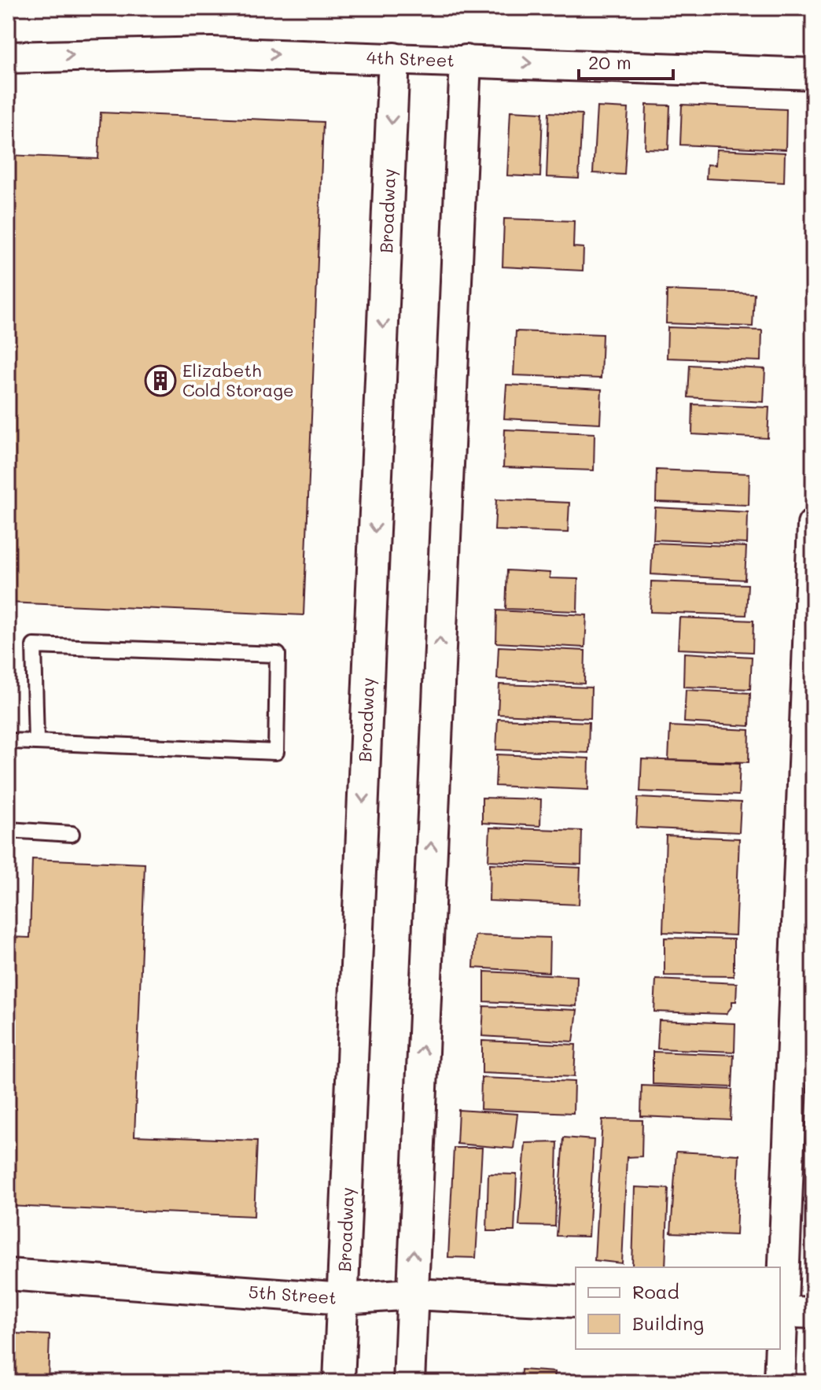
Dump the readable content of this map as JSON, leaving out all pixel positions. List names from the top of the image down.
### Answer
{
  "streets": {
    "street": ["4th Street", "Broadway", "5th Street"]
  },
  "crossings": [
    ["4th Street", "Broadway"],
    ["Broadway", "5th Street"]
  ],
  "one_way": ["4th Street"],
  "places": {
    "building": ["Elizabeth Cold Storage"]
  },
  "legend": ["Road", "Building"],
  "scale_bar": "20 m"
}
